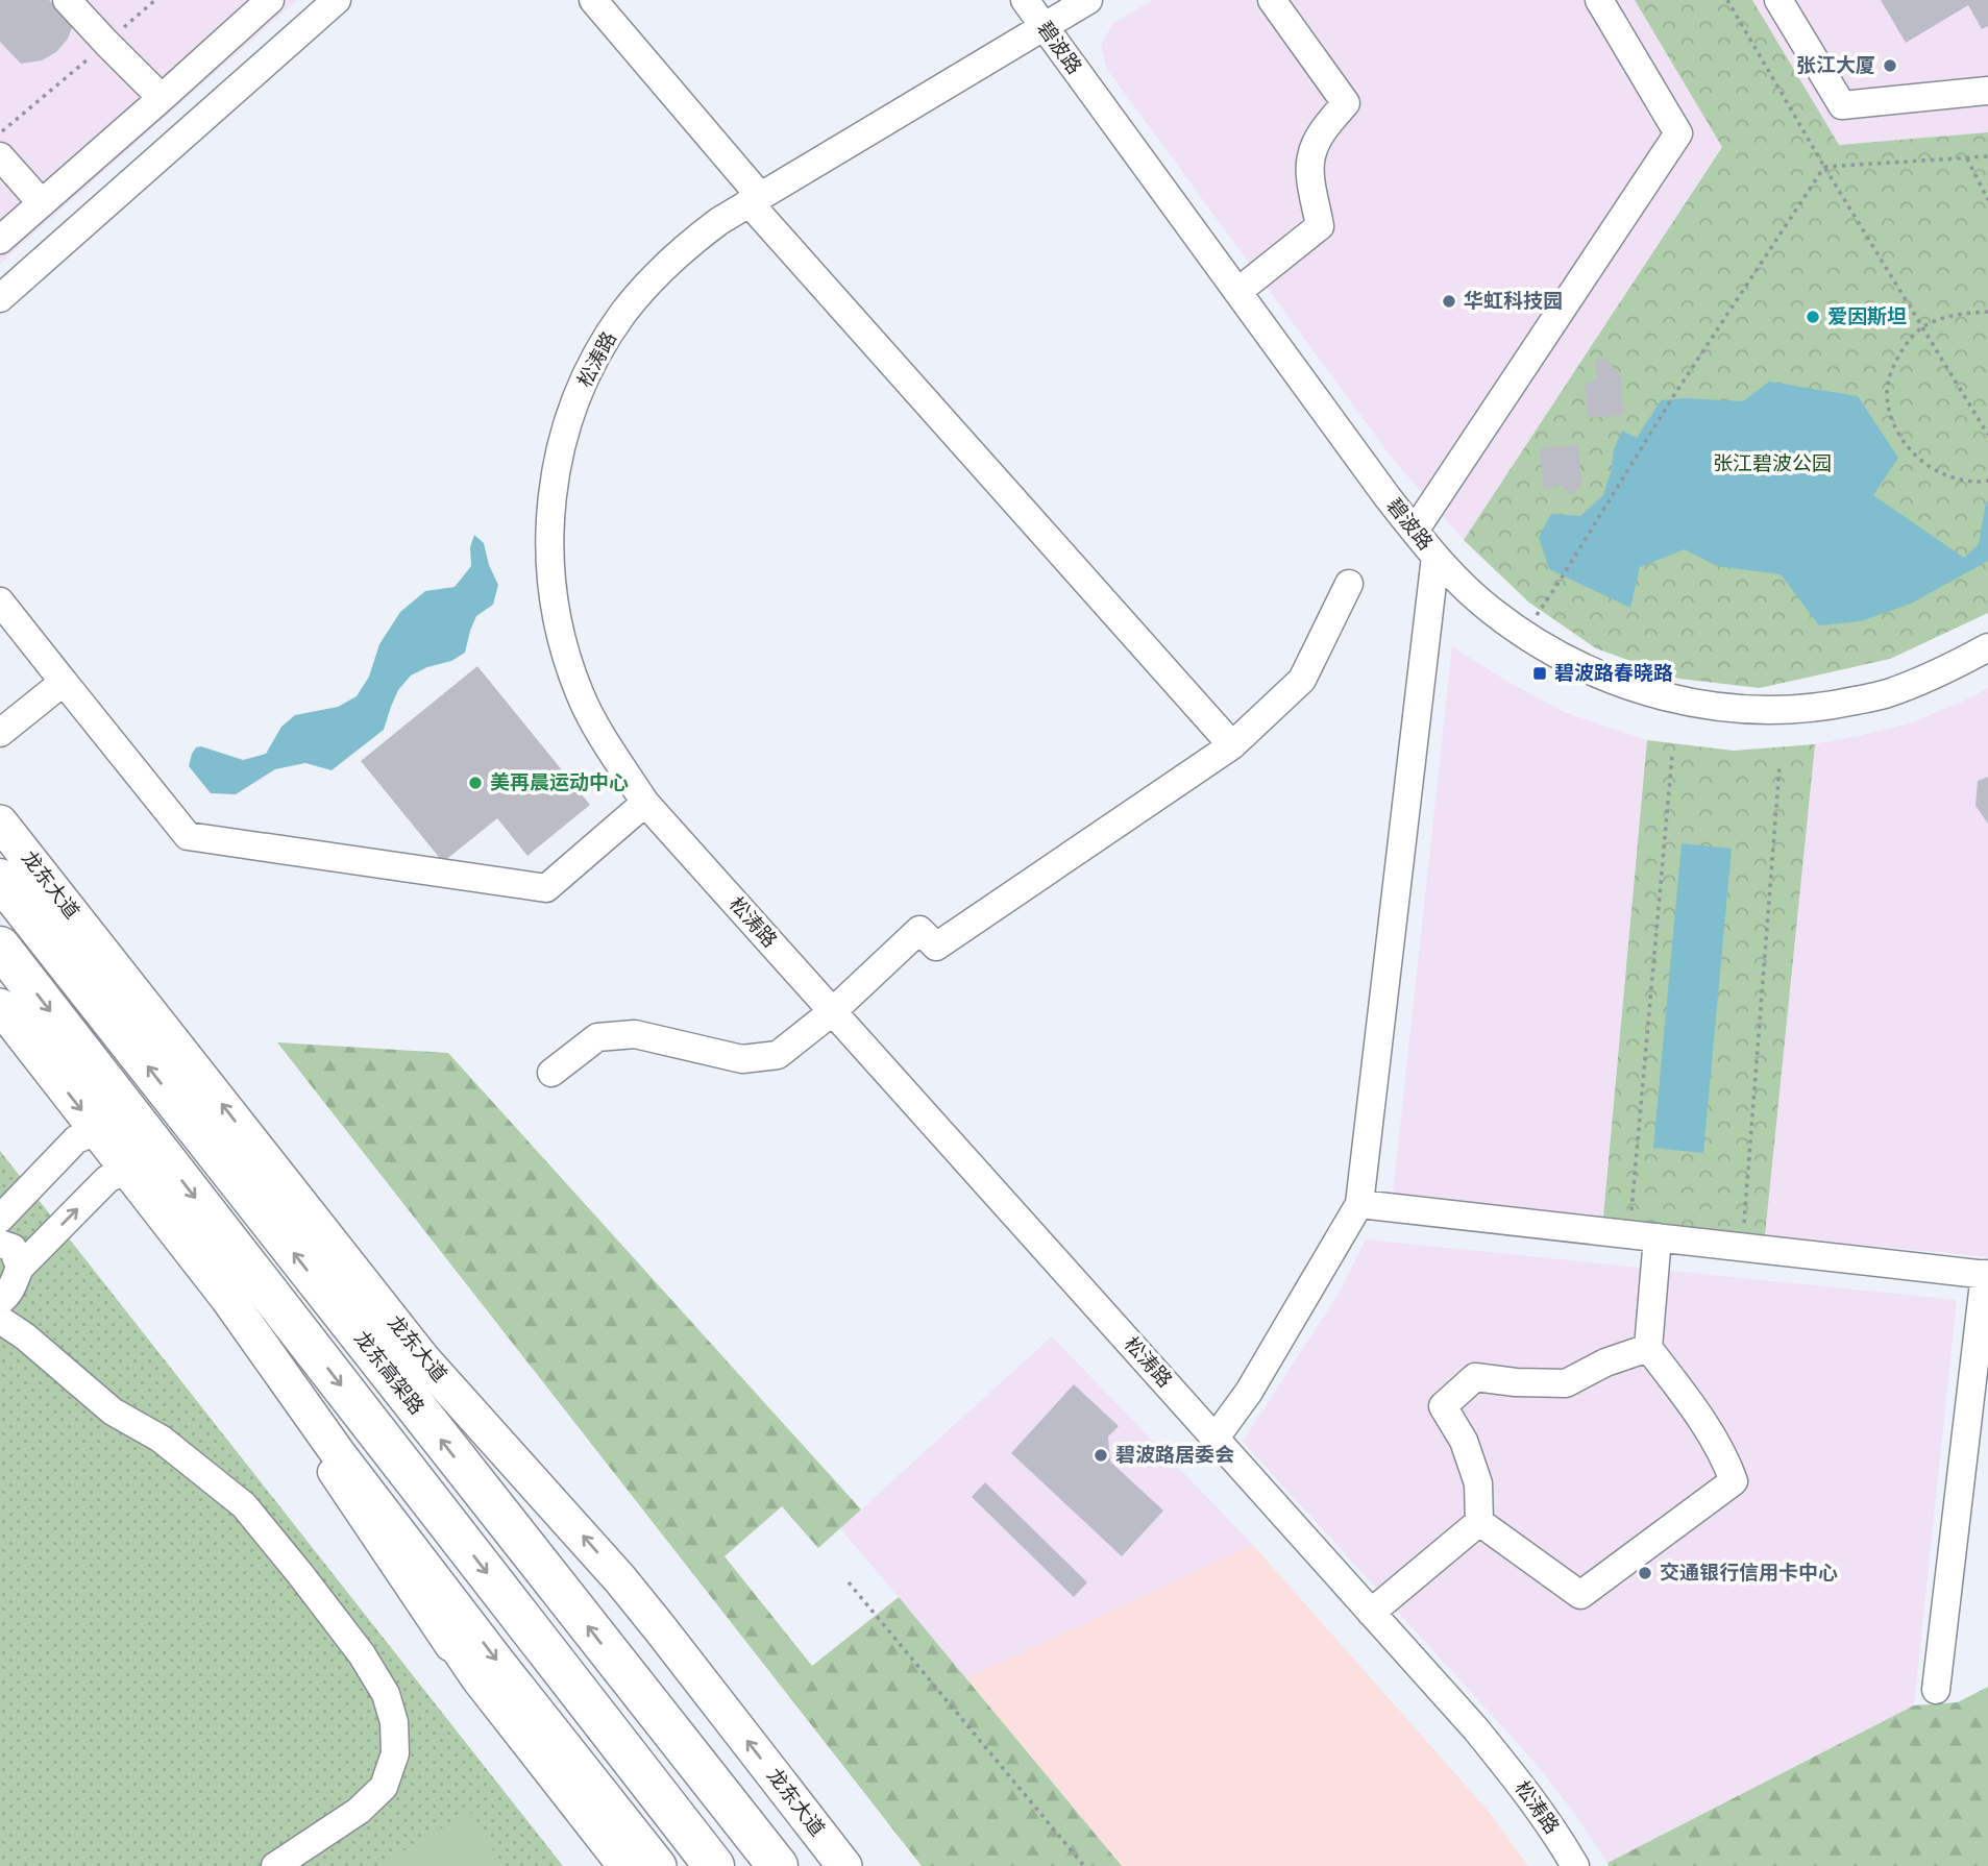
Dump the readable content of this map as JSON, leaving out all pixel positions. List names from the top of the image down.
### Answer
{
  "streets": {
    "highway": ["龙东高架路"],
    "main road": ["龙东大道"],
    "street": ["碧波路", "松涛路"]
  },
  "crossings": [
    ["碧波路", "松涛路"]
  ],
  "parks": ["张江碧波公园"],
  "places": {
    "other": [
      "张江大厦",
      "华虹科技园",
      "爱因斯坦",
      "美再晨运动中心",
      "碧波路居委会",
      "交通银行信用卡中心"
    ],
    "transit": ["碧波路春晓路"]
  }
}
